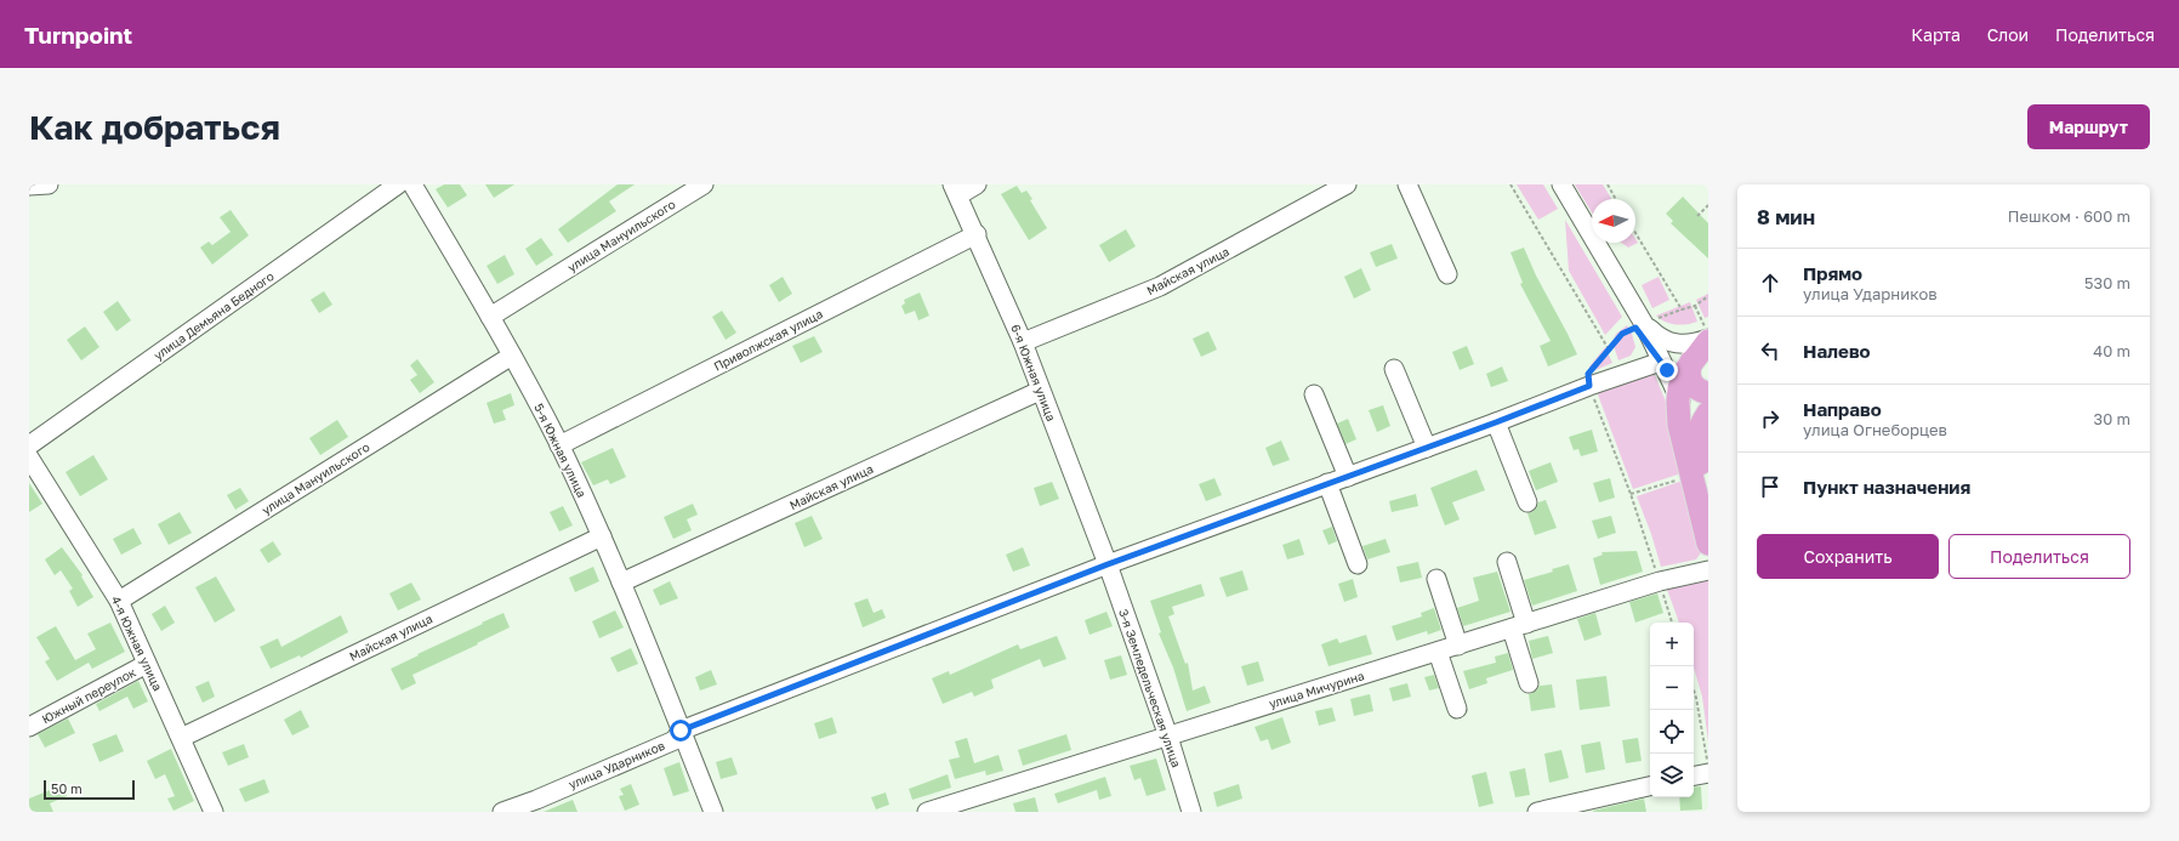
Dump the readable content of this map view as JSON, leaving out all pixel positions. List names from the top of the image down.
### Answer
{
  "streets": {
    "street": [
      "улица Мануильского",
      "Майская улица",
      "улица Демьяна Бедного",
      "Приволжская улица",
      "6-я Южная улица",
      "5-я Южная улица",
      "4-я Южная улица",
      "3-я Земледельческая улица",
      "улица Мичурина",
      "Южный переулок",
      "улица Ударников"
    ]
  },
  "crossings": [
    ["улица Мануильского", "5-я Южная улица"],
    ["улица Мануильского", "4-я Южная улица"],
    ["Майская улица", "6-я Южная улица"],
    ["Майская улица", "5-я Южная улица"],
    ["Майская улица", "4-я Южная улица"],
    ["Приволжская улица", "6-я Южная улица"],
    ["Приволжская улица", "5-я Южная улица"],
    ["6-я Южная улица", "3-я Земледельческая улица"],
    ["6-я Южная улица", "улица Ударников"],
    ["5-я Южная улица", "улица Ударников"],
    ["4-я Южная улица", "Южный переулок"],
    ["3-я Земледельческая улица", "улица Мичурина"],
    ["3-я Земледельческая улица", "улица Ударников"]
  ],
  "scale_bar": "50 m",
  "north": "left",
  "page": {
    "header": "Turnpoint",
    "nav": ["Карта", "Слои", "Поделиться"],
    "buttons": [
      "Маршрут",
      ["Сохранить", "Поделиться"]
    ],
    "title": "Как добраться",
    "heading": ["8 мин", "Пешком · 600 m"],
    "list": [
      ["Прямо", "улица Ударников", "530 m"],
      ["Налево", "40 m"],
      ["Направо", "улица Огнеборцев", "30 m"],
      "Пункт назначения"
    ],
    "map_buttons": ["+", "−"],
    "scale": "50 m"
  }
}
